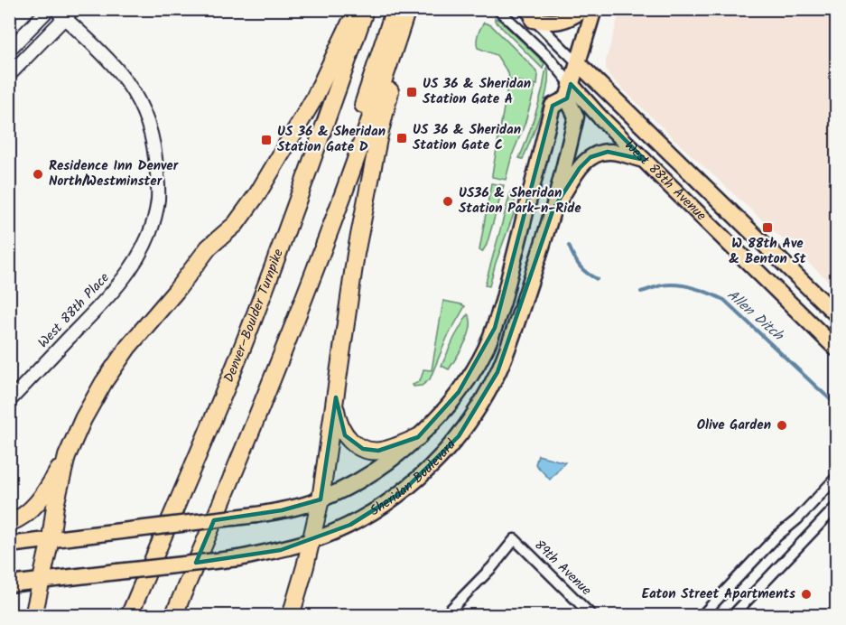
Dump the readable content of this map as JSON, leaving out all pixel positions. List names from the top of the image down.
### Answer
{
  "streets": {
    "highway": ["Denver–Boulder Turnpike"],
    "main road": ["West 88th Avenue", "Sheridan Boulevard"],
    "street": ["West 88th Place", "89th Avenue"]
  },
  "crossings": [
    ["West 88th Avenue", "Sheridan Boulevard"]
  ],
  "water": ["Allen Ditch"],
  "places": {
    "transit": [
      "US 36 & Sheridan Station Gate A",
      "US 36 & Sheridan Station Gate C",
      "US 36 & Sheridan Station Gate D",
      "W 88th Ave & Benton St"
    ],
    "other": [
      "Residence Inn Denver North/Westminster",
      "US36 & Sheridan Station Park-n-Ride",
      "Olive Garden",
      "Eaton Street Apartments"
    ]
  }
}
